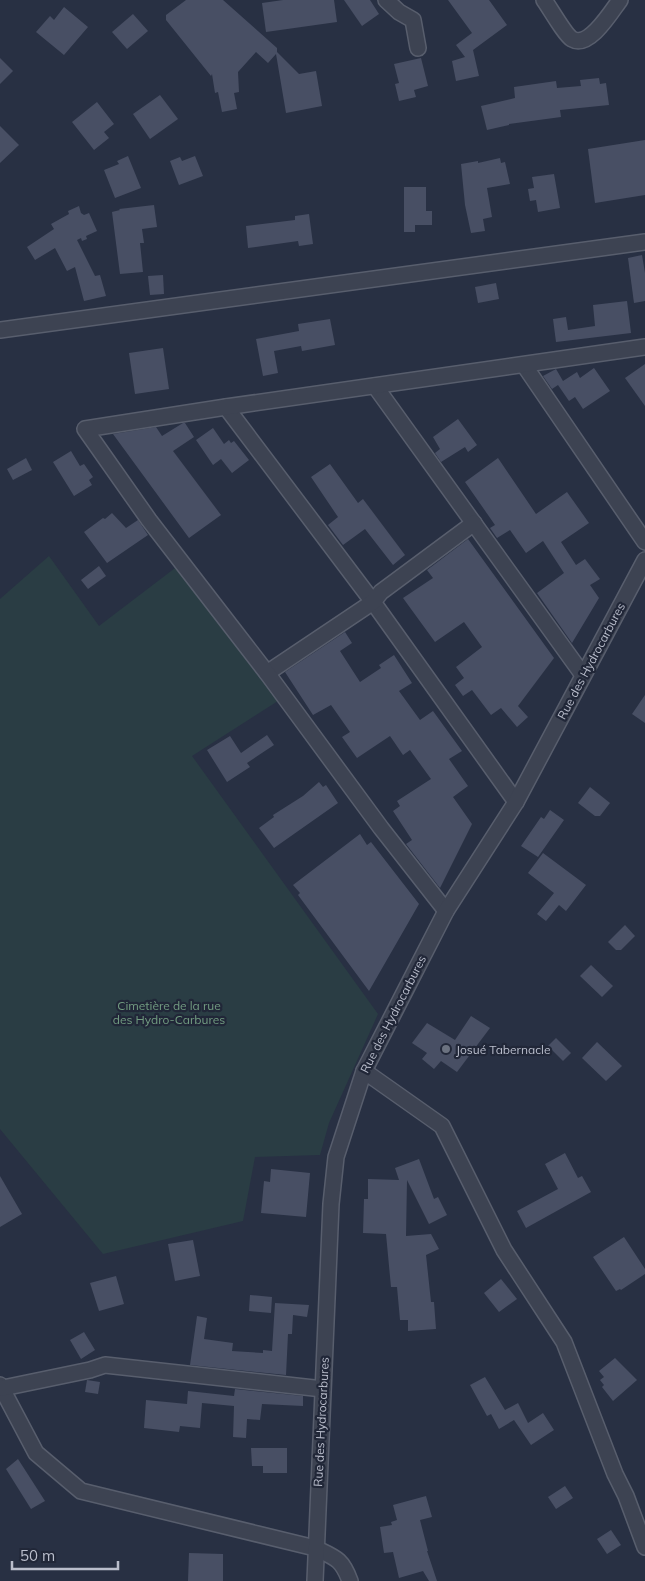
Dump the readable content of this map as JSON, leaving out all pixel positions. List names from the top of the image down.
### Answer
{
  "streets": {
    "street": ["Rue des Hydrocarbures"]
  },
  "parks": ["Cimetière de la rue des Hydro-Carbures"],
  "places": ["Josué Tabernacle"],
  "scale_bar": "50 m"
}
